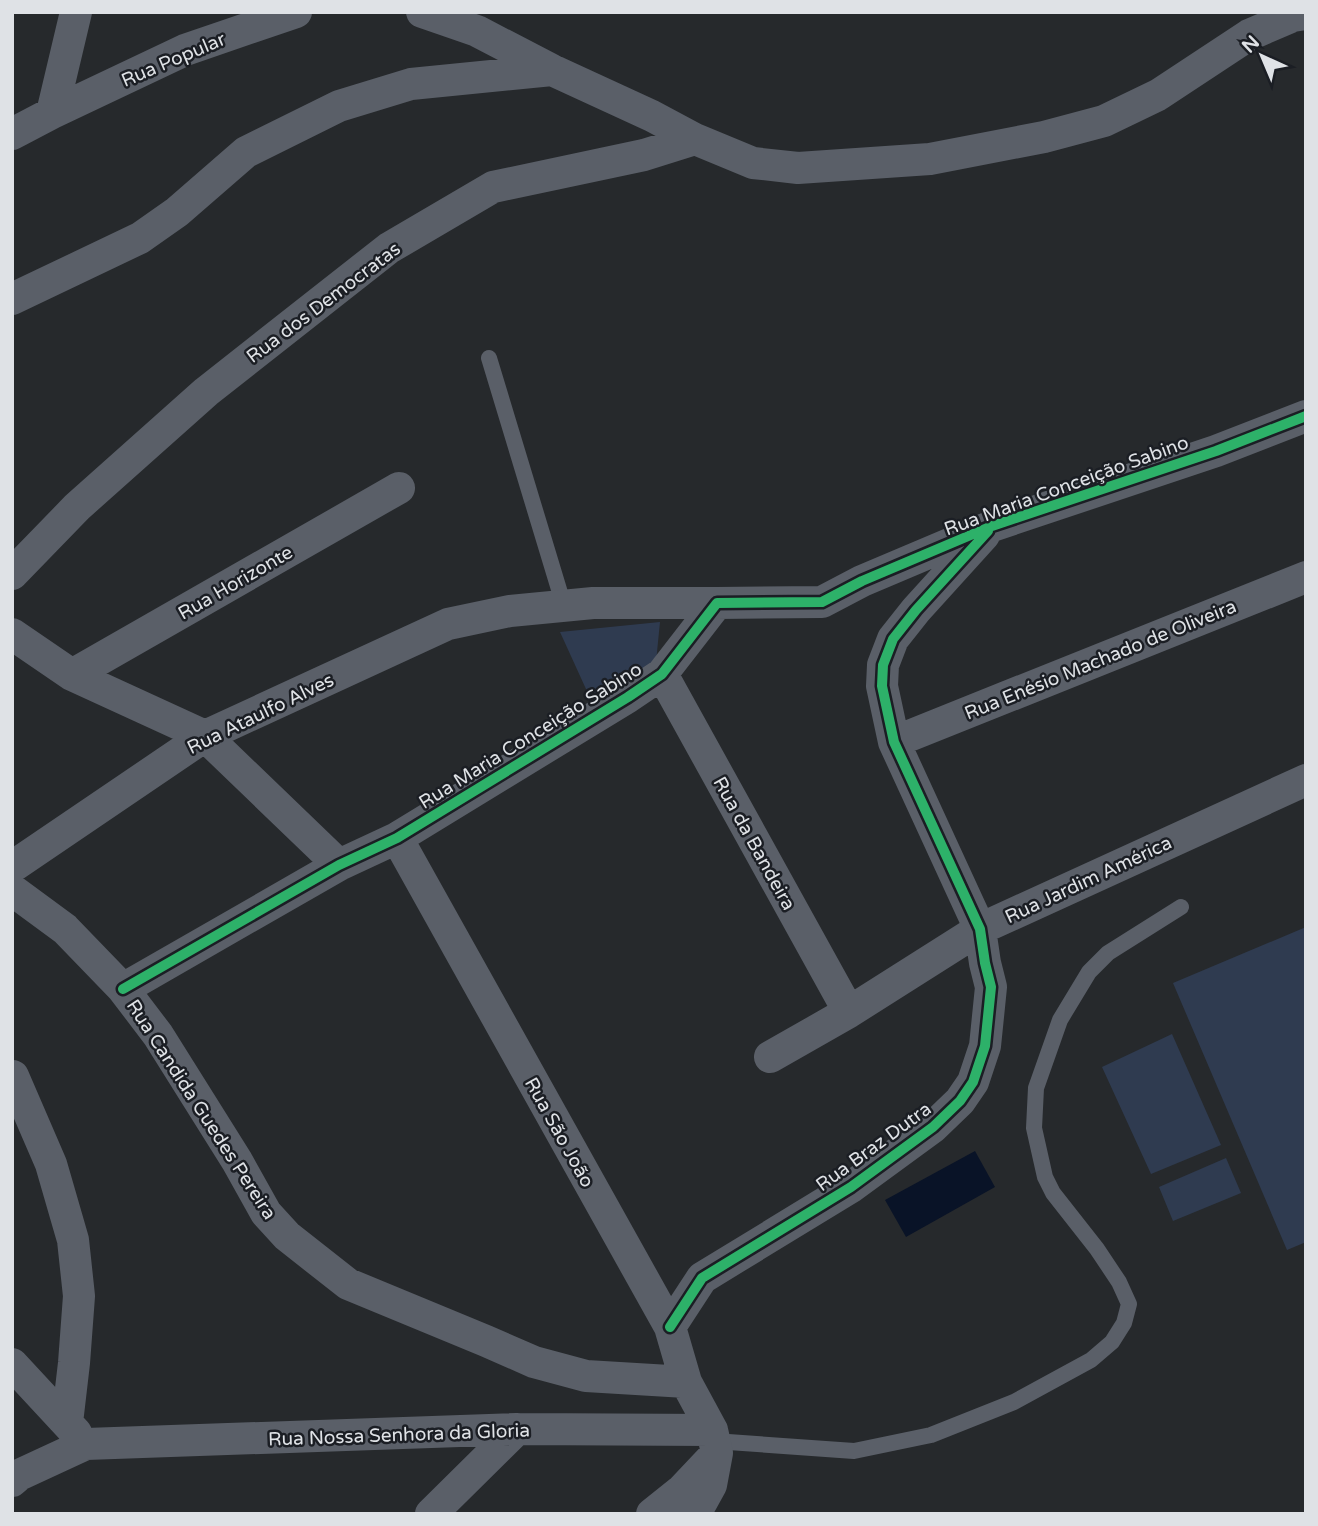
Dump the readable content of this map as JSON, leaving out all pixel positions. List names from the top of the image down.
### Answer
{
  "streets": {
    "street": [
      "Rua Popular",
      "Rua dos Democratas",
      "Rua Maria Conceição Sabino",
      "Rua Horizonte",
      "Rua Enésio Machado de Oliveira",
      "Rua Ataulfo Alves",
      "Rua da Bandeira",
      "Rua Jardim América",
      "Rua Candida Guedes Pereira",
      "Rua São João",
      "Rua Braz Dutra",
      "Rua Nossa Senhora da Gloria"
    ]
  },
  "crossings": [
    ["Rua Maria Conceição Sabino", "Rua Ataulfo Alves"],
    ["Rua Maria Conceição Sabino", "Rua da Bandeira"],
    ["Rua Maria Conceição Sabino", "Rua Candida Guedes Pereira"],
    ["Rua Maria Conceição Sabino", "Rua São João"],
    ["Rua Maria Conceição Sabino", "Rua Braz Dutra"],
    ["Rua Enésio Machado de Oliveira", "Rua Braz Dutra"],
    ["Rua da Bandeira", "Rua Jardim América"],
    ["Rua Jardim América", "Rua Braz Dutra"],
    ["Rua Candida Guedes Pereira", "Rua São João"],
    ["Rua São João", "Rua Braz Dutra"],
    ["Rua São João", "Rua Nossa Senhora da Gloria"]
  ],
  "north": "top left"
}
